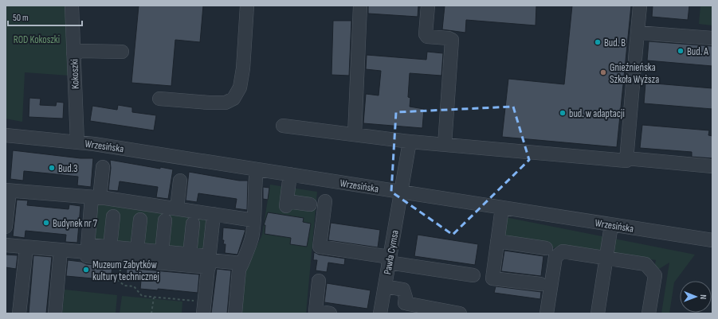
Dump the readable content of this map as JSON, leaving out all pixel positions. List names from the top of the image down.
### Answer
{
  "streets": {
    "street": ["Kokoszki", "Wrzesińska", "Pawła Cymsa"]
  },
  "crossings": [
    ["Kokoszki", "Wrzesińska"],
    ["Wrzesińska", "Pawła Cymsa"]
  ],
  "parks": ["ROD Kokoszki"],
  "places": [
    "Bud. B",
    "Bud. A",
    "Gnieźnieńska Szkoła Wyższa",
    "bud. w adaptacji",
    "Bud.3",
    "Budynek nr 7",
    "Muzeum Zabytków kultury technicznej"
  ],
  "scale_bar": "50 m",
  "north": "right"
}
